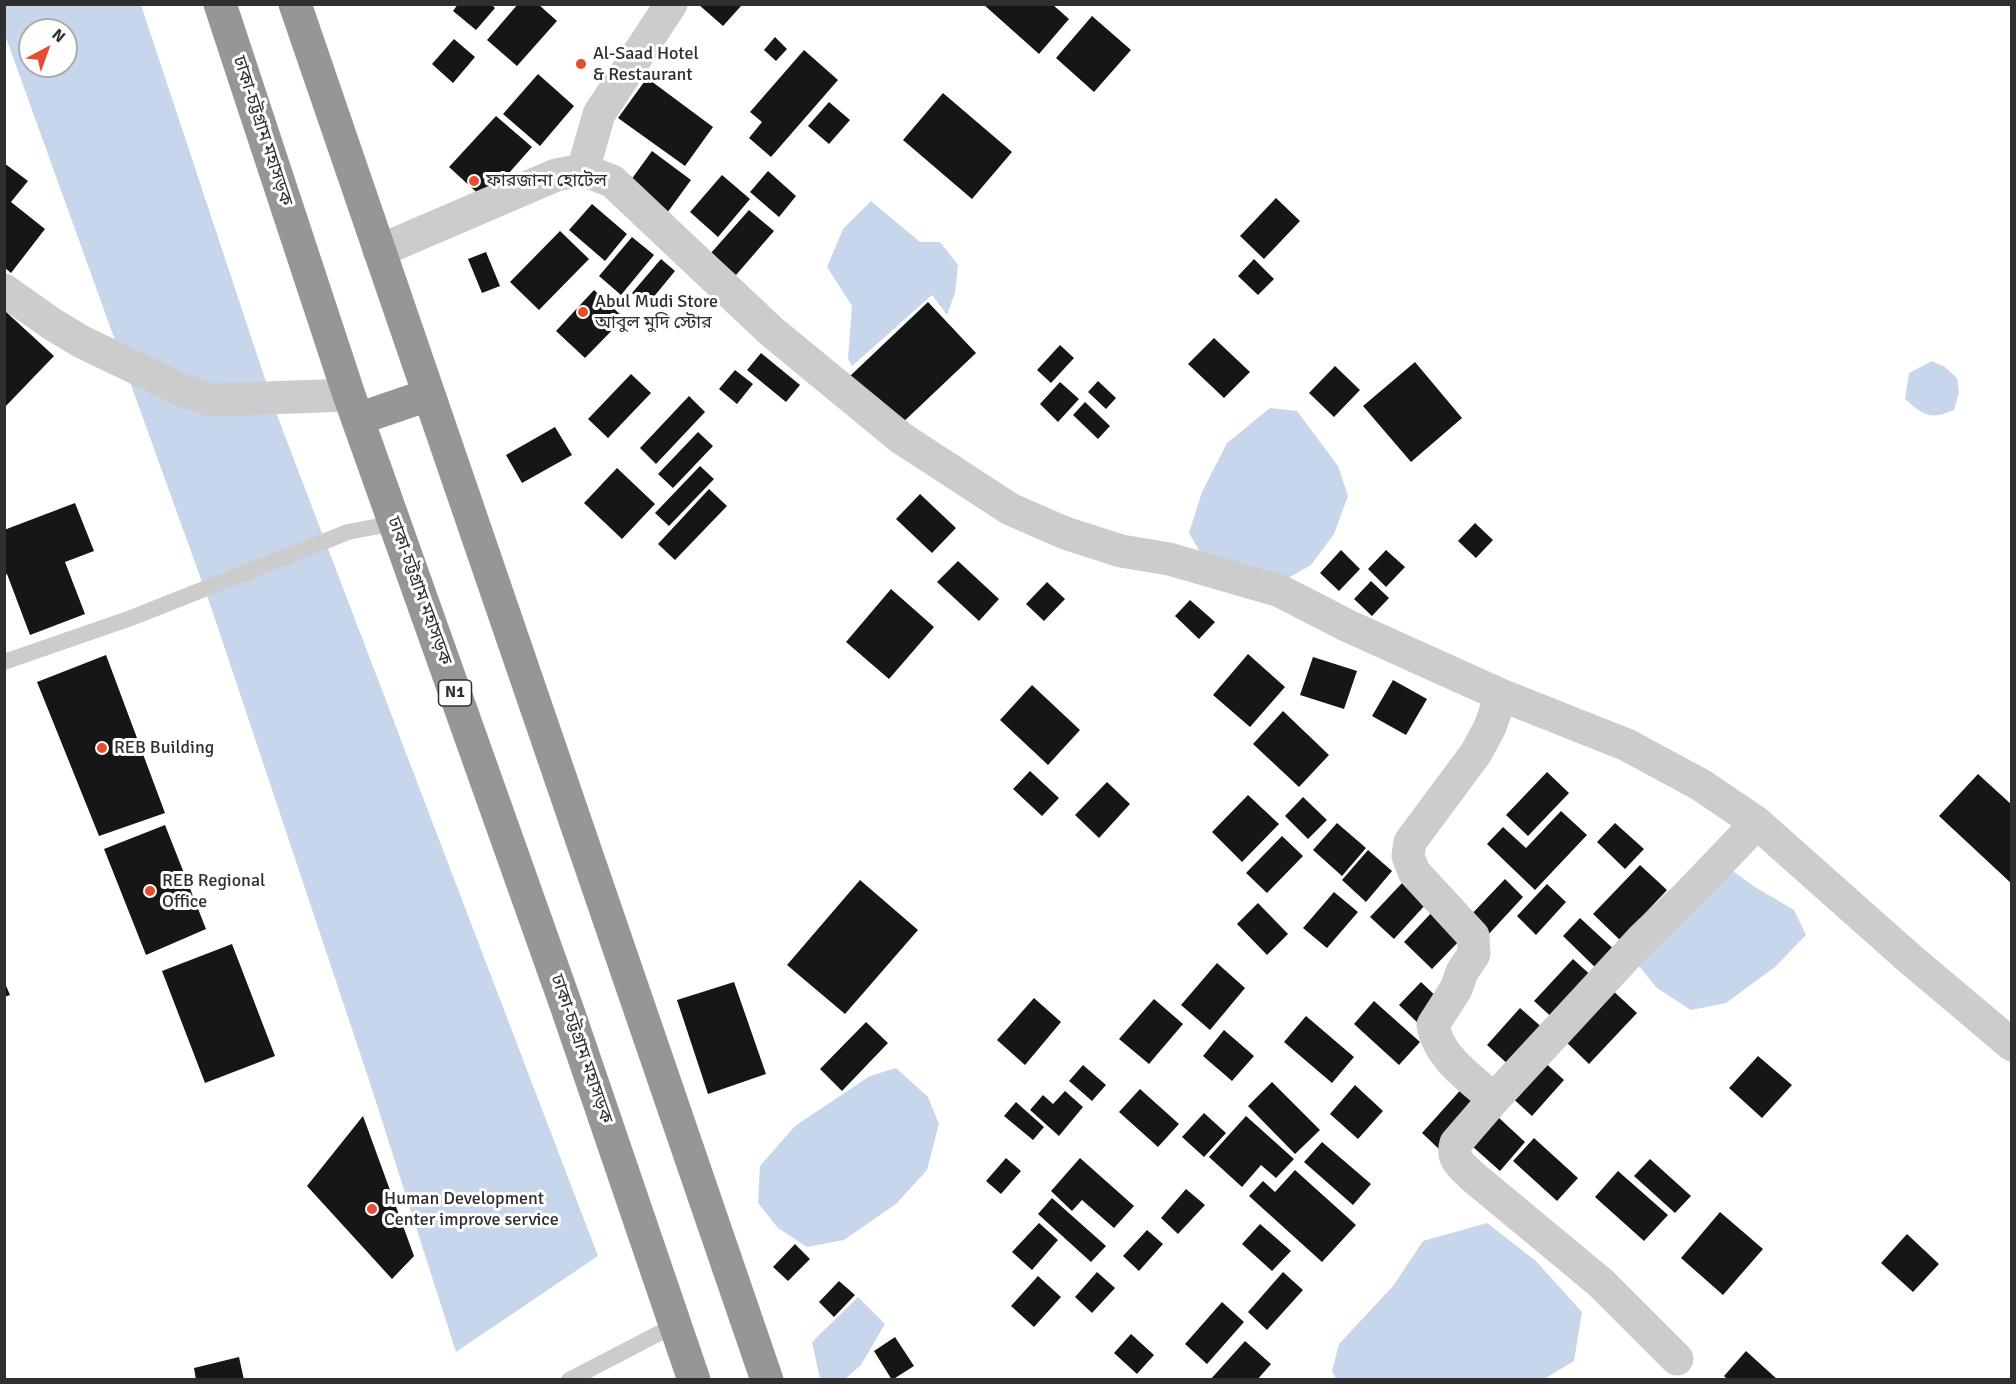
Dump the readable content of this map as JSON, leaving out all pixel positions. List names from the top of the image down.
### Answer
{
  "streets": {
    "highway": ["ঢাকা-চট্টগ্রাম মহাসড়ক", "N1"]
  },
  "places": [
    "Al-Saad Hotel & Restaurant",
    "ফারজানা হোটেল",
    "Abul Mudi Store আবুল মুদি স্টোর",
    "REB Building",
    "REB Regional Office",
    "Human Development Center improve service"
  ],
  "north": "top right"
}
